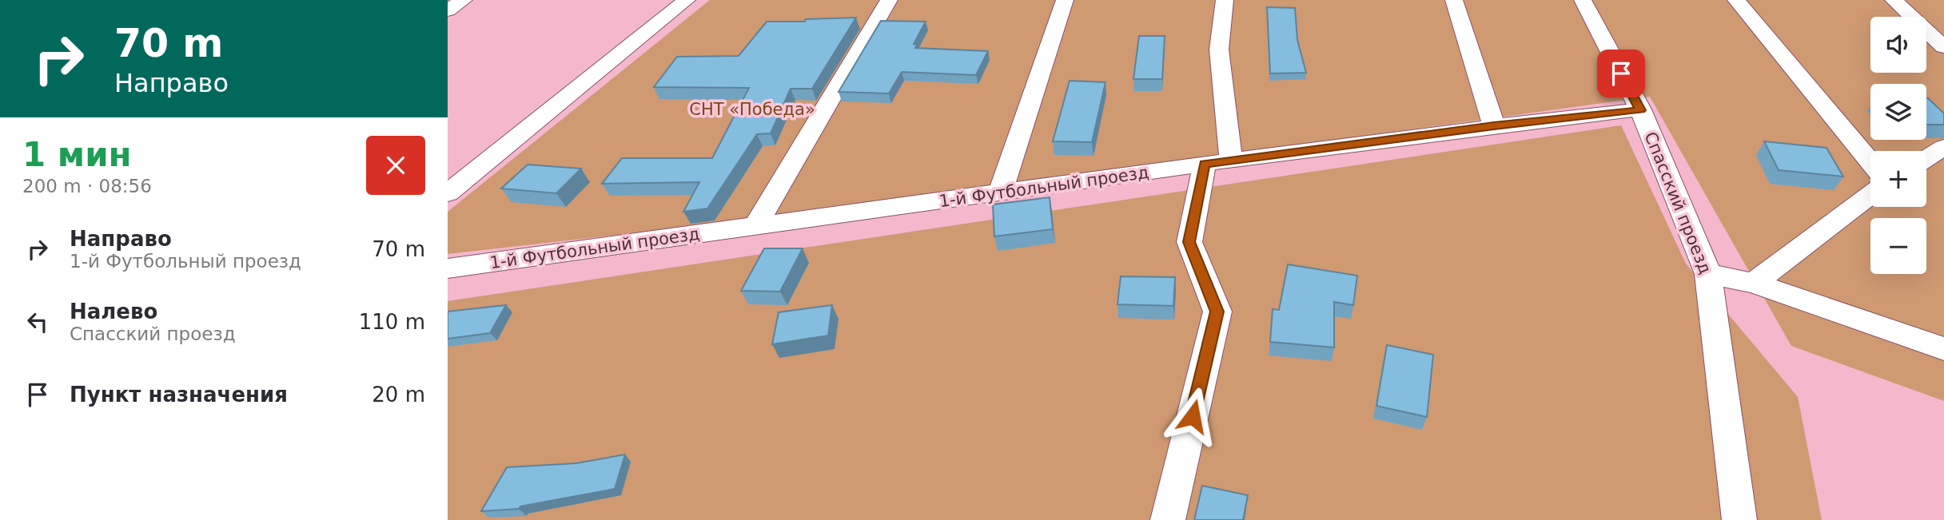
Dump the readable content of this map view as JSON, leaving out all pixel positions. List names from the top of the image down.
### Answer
{
  "streets": {
    "street": ["1-й Футбольный проезд", "Спасский проезд"]
  },
  "crossings": [
    ["1-й Футбольный проезд", "Спасский проезд"]
  ],
  "parks": ["СНТ «Победа»"],
  "page": {
    "turn": ["70 m", "Направо"],
    "map_buttons": ["+", "−"],
    "heading": ["1 мин", "200 m · 08:56"],
    "list": [
      {
        "name": "Направо",
        "note": "1-й Футбольный проезд",
        "value": "70 m"
      },
      {
        "name": "Налево",
        "note": "Спасский проезд",
        "value": "110 m"
      },
      {
        "name": "Пункт назначения",
        "value": "20 m"
      }
    ]
  }
}
